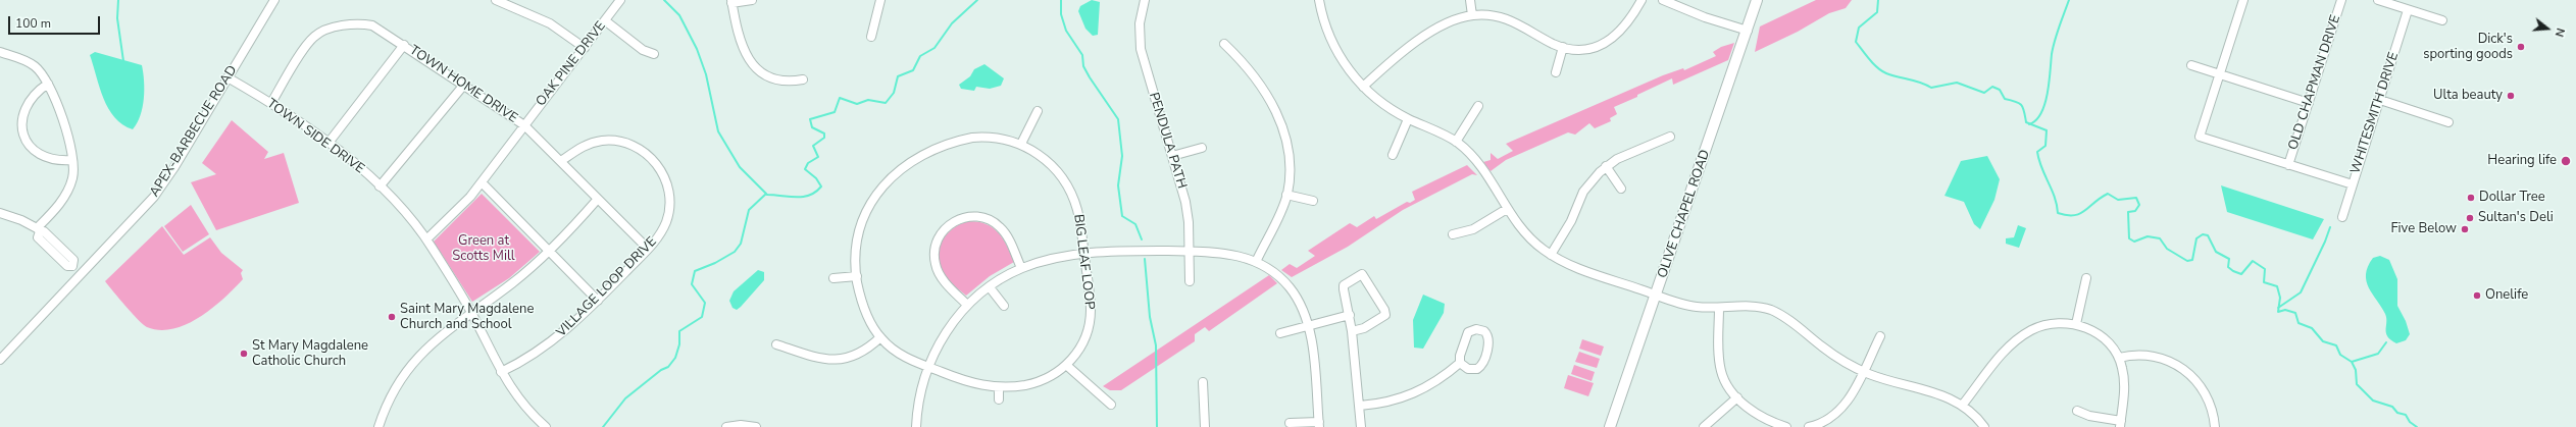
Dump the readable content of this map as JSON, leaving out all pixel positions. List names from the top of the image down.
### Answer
{
  "streets": {
    "main road": ["OLIVE CHAPEL ROAD"],
    "street": [
      "OAK PINE DRIVE",
      "OLD CHAPMAN DRIVE",
      "TOWN HOME DRIVE",
      "WHITESMITH DRIVE",
      "APEX-BARBECUE ROAD",
      "TOWN SIDE DRIVE",
      "PENDULA PATH",
      "BIG LEAF LOOP",
      "VILLAGE LOOP DRIVE"
    ]
  },
  "crossings": [
    ["OAK PINE DRIVE", "TOWN HOME DRIVE"],
    ["OAK PINE DRIVE", "TOWN SIDE DRIVE"],
    ["TOWN HOME DRIVE", "TOWN SIDE DRIVE"],
    ["TOWN HOME DRIVE", "VILLAGE LOOP DRIVE"],
    ["APEX-BARBECUE ROAD", "TOWN SIDE DRIVE"],
    ["TOWN SIDE DRIVE", "VILLAGE LOOP DRIVE"]
  ],
  "parks": ["Green at Scotts Mill"],
  "places": [
    "Dick's sporting goods",
    "Ulta beauty",
    "Hearing life",
    "Dollar Tree",
    "Sultan's Deli",
    "Five Below",
    "Onelife",
    "Saint Mary Magdalene Church and School",
    "St Mary Magdalene Catholic Church"
  ],
  "scale_bar": "100 m",
  "north": "right"
}
